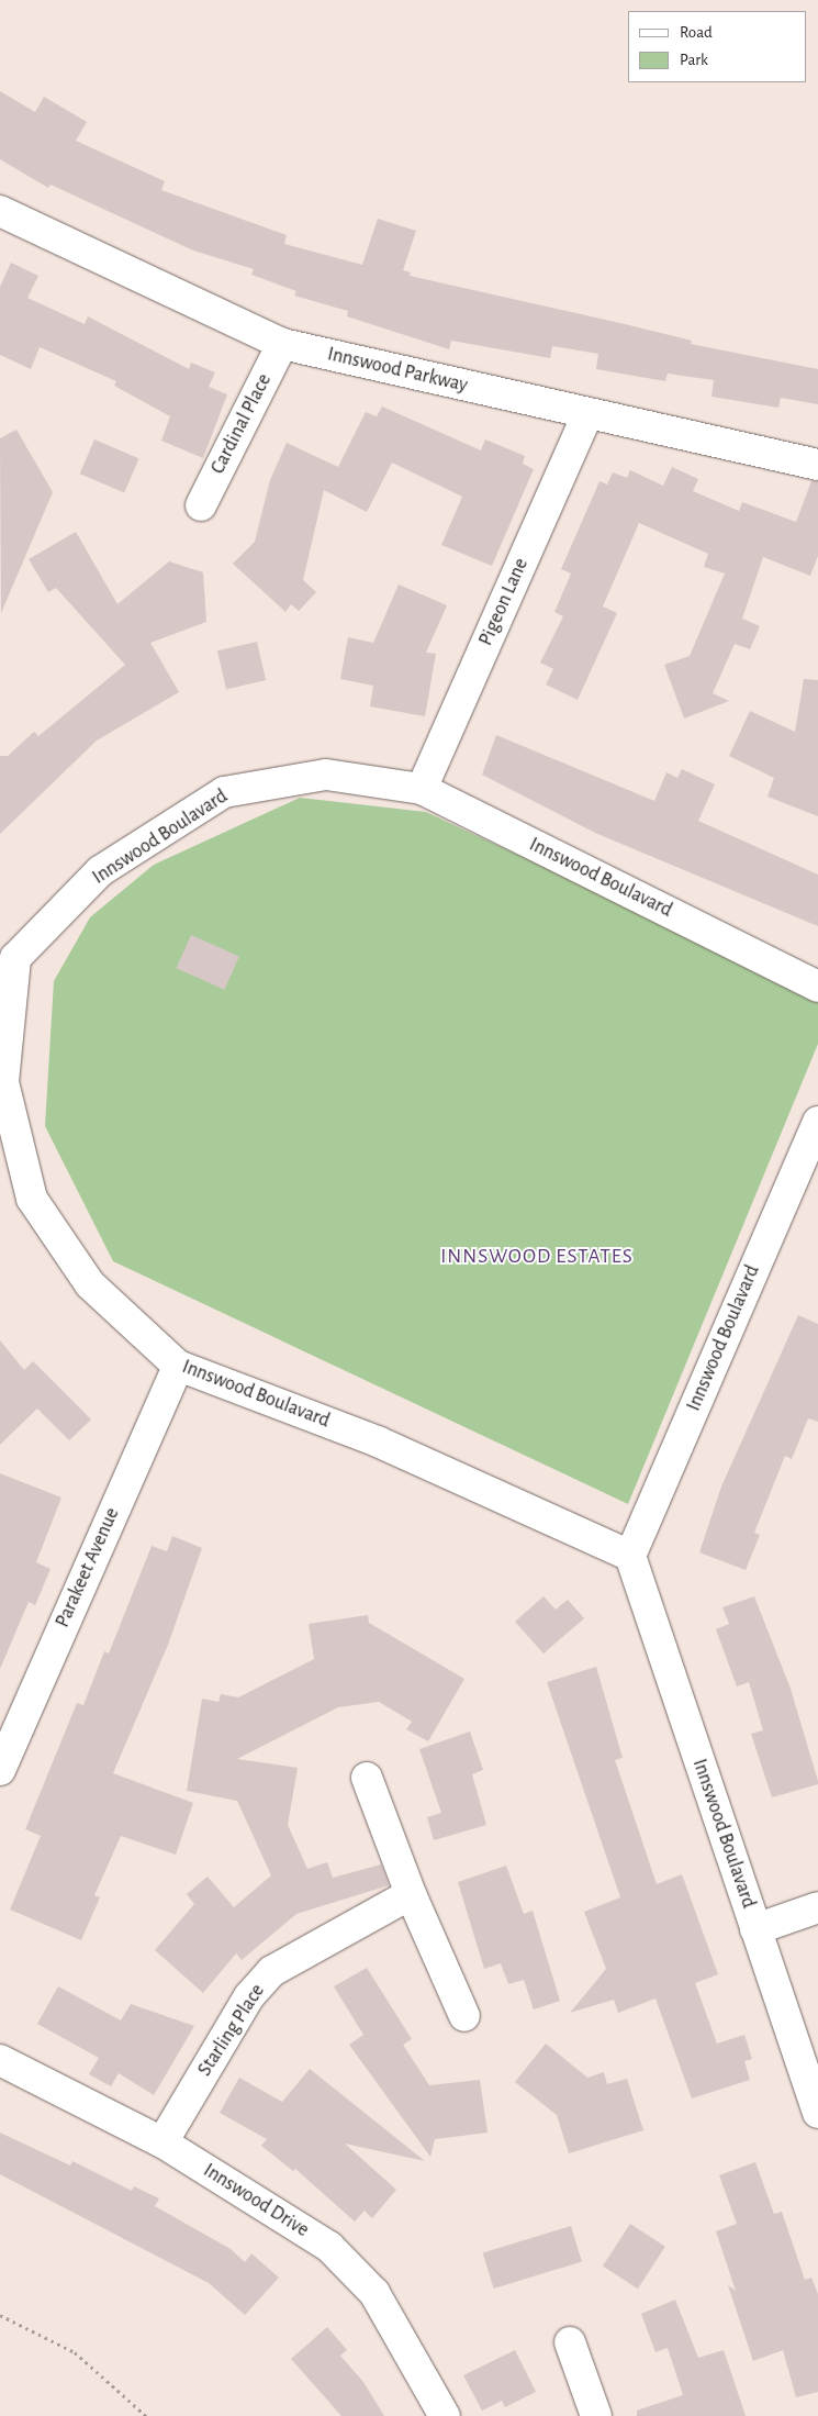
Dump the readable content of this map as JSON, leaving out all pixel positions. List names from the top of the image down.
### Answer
{
  "streets": {
    "street": [
      "Innswood Parkway",
      "Cardinal Place",
      "Pigeon Lane",
      "Innswood Boulavard",
      "Parakeet Avenue",
      "Starling Place",
      "Innswood Drive"
    ]
  },
  "crossings": [
    ["Innswood Parkway", "Cardinal Place"],
    ["Innswood Parkway", "Pigeon Lane"],
    ["Pigeon Lane", "Innswood Boulavard"],
    ["Innswood Boulavard", "Parakeet Avenue"],
    ["Starling Place", "Innswood Drive"]
  ],
  "districts": ["INNSWOOD ESTATES"],
  "legend": ["Road", "Park"]
}
